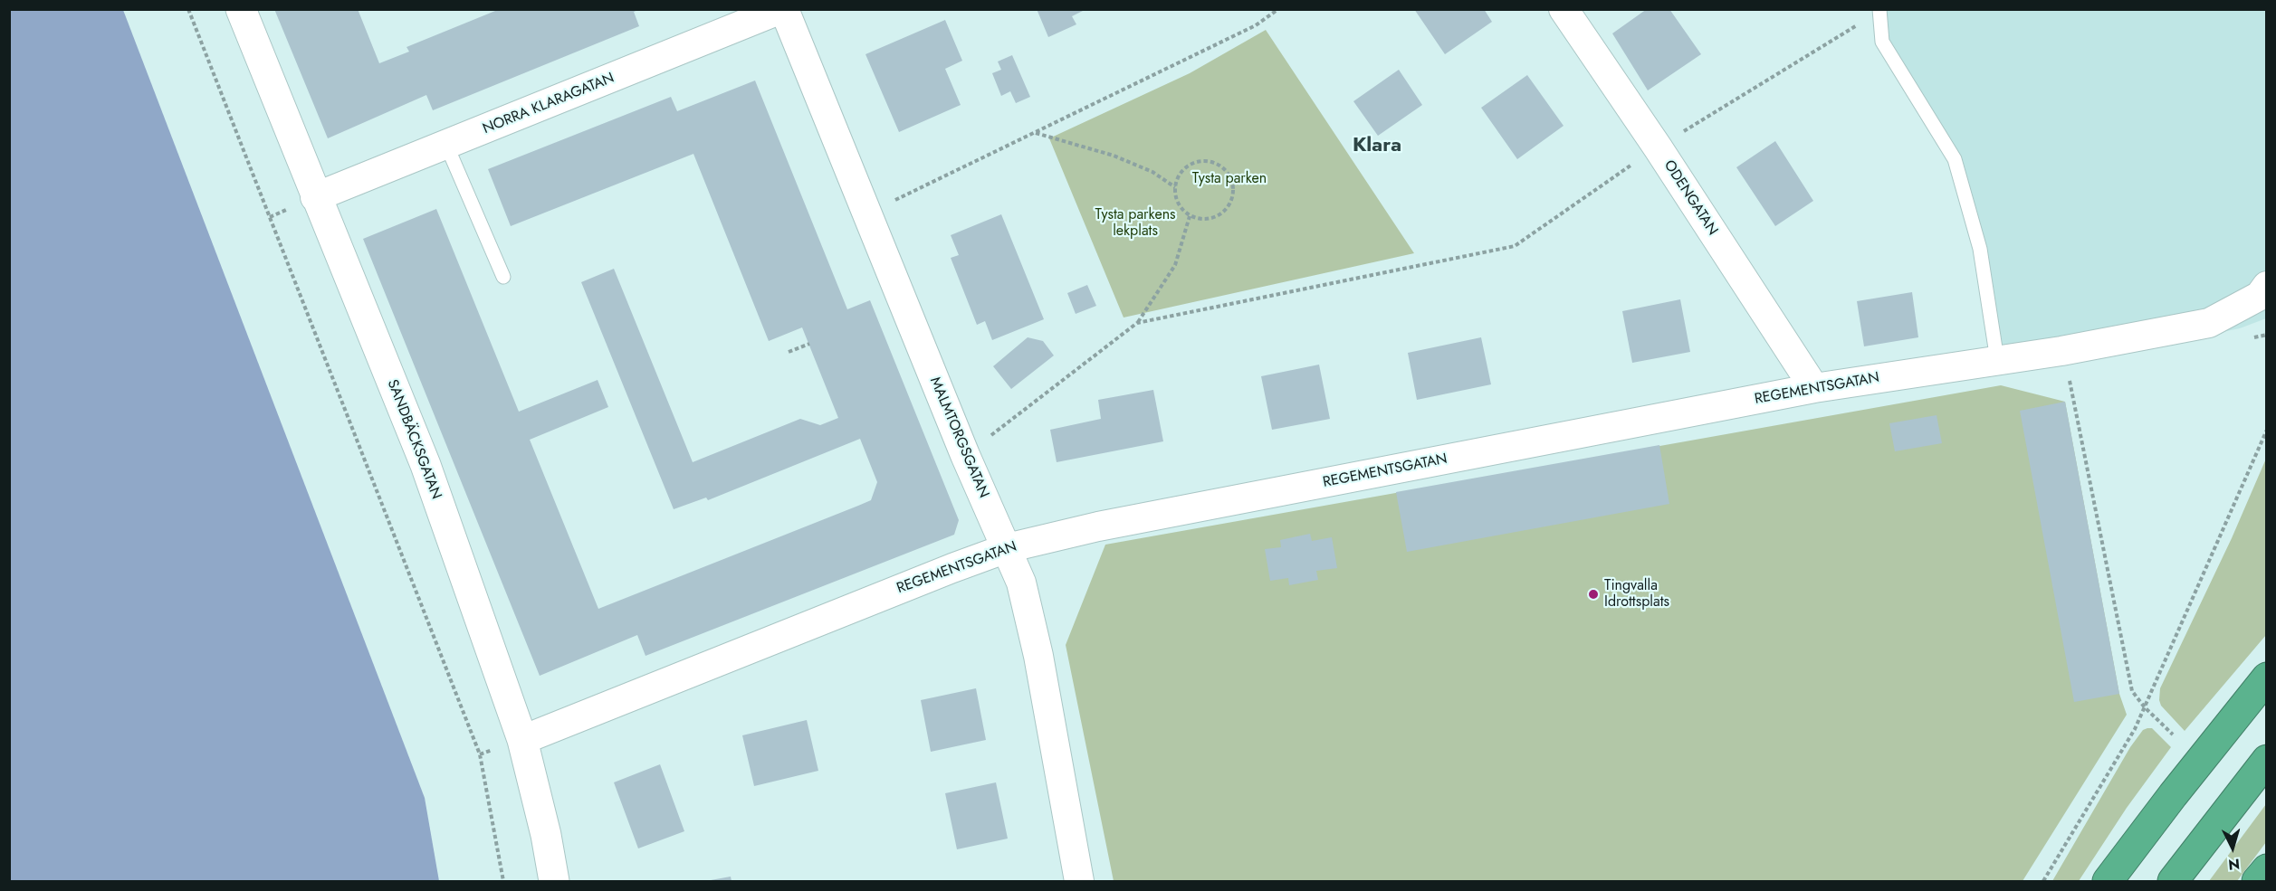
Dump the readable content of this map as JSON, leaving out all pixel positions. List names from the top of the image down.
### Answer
{
  "streets": {
    "street": [
      "NORRA KLARAGATAN",
      "ODENGATAN",
      "REGEMENTSGATAN",
      "MALMTORGSGATAN",
      "SANDBÄCKSGATAN"
    ]
  },
  "crossings": [
    ["NORRA KLARAGATAN", "MALMTORGSGATAN"],
    ["NORRA KLARAGATAN", "SANDBÄCKSGATAN"],
    ["ODENGATAN", "REGEMENTSGATAN"],
    ["REGEMENTSGATAN", "MALMTORGSGATAN"],
    ["REGEMENTSGATAN", "SANDBÄCKSGATAN"]
  ],
  "districts": ["Klara"],
  "parks": ["Tysta parken", "Tysta parkens lekplats"],
  "places": ["Tingvalla Idrottsplats"],
  "north": "bottom"
}
